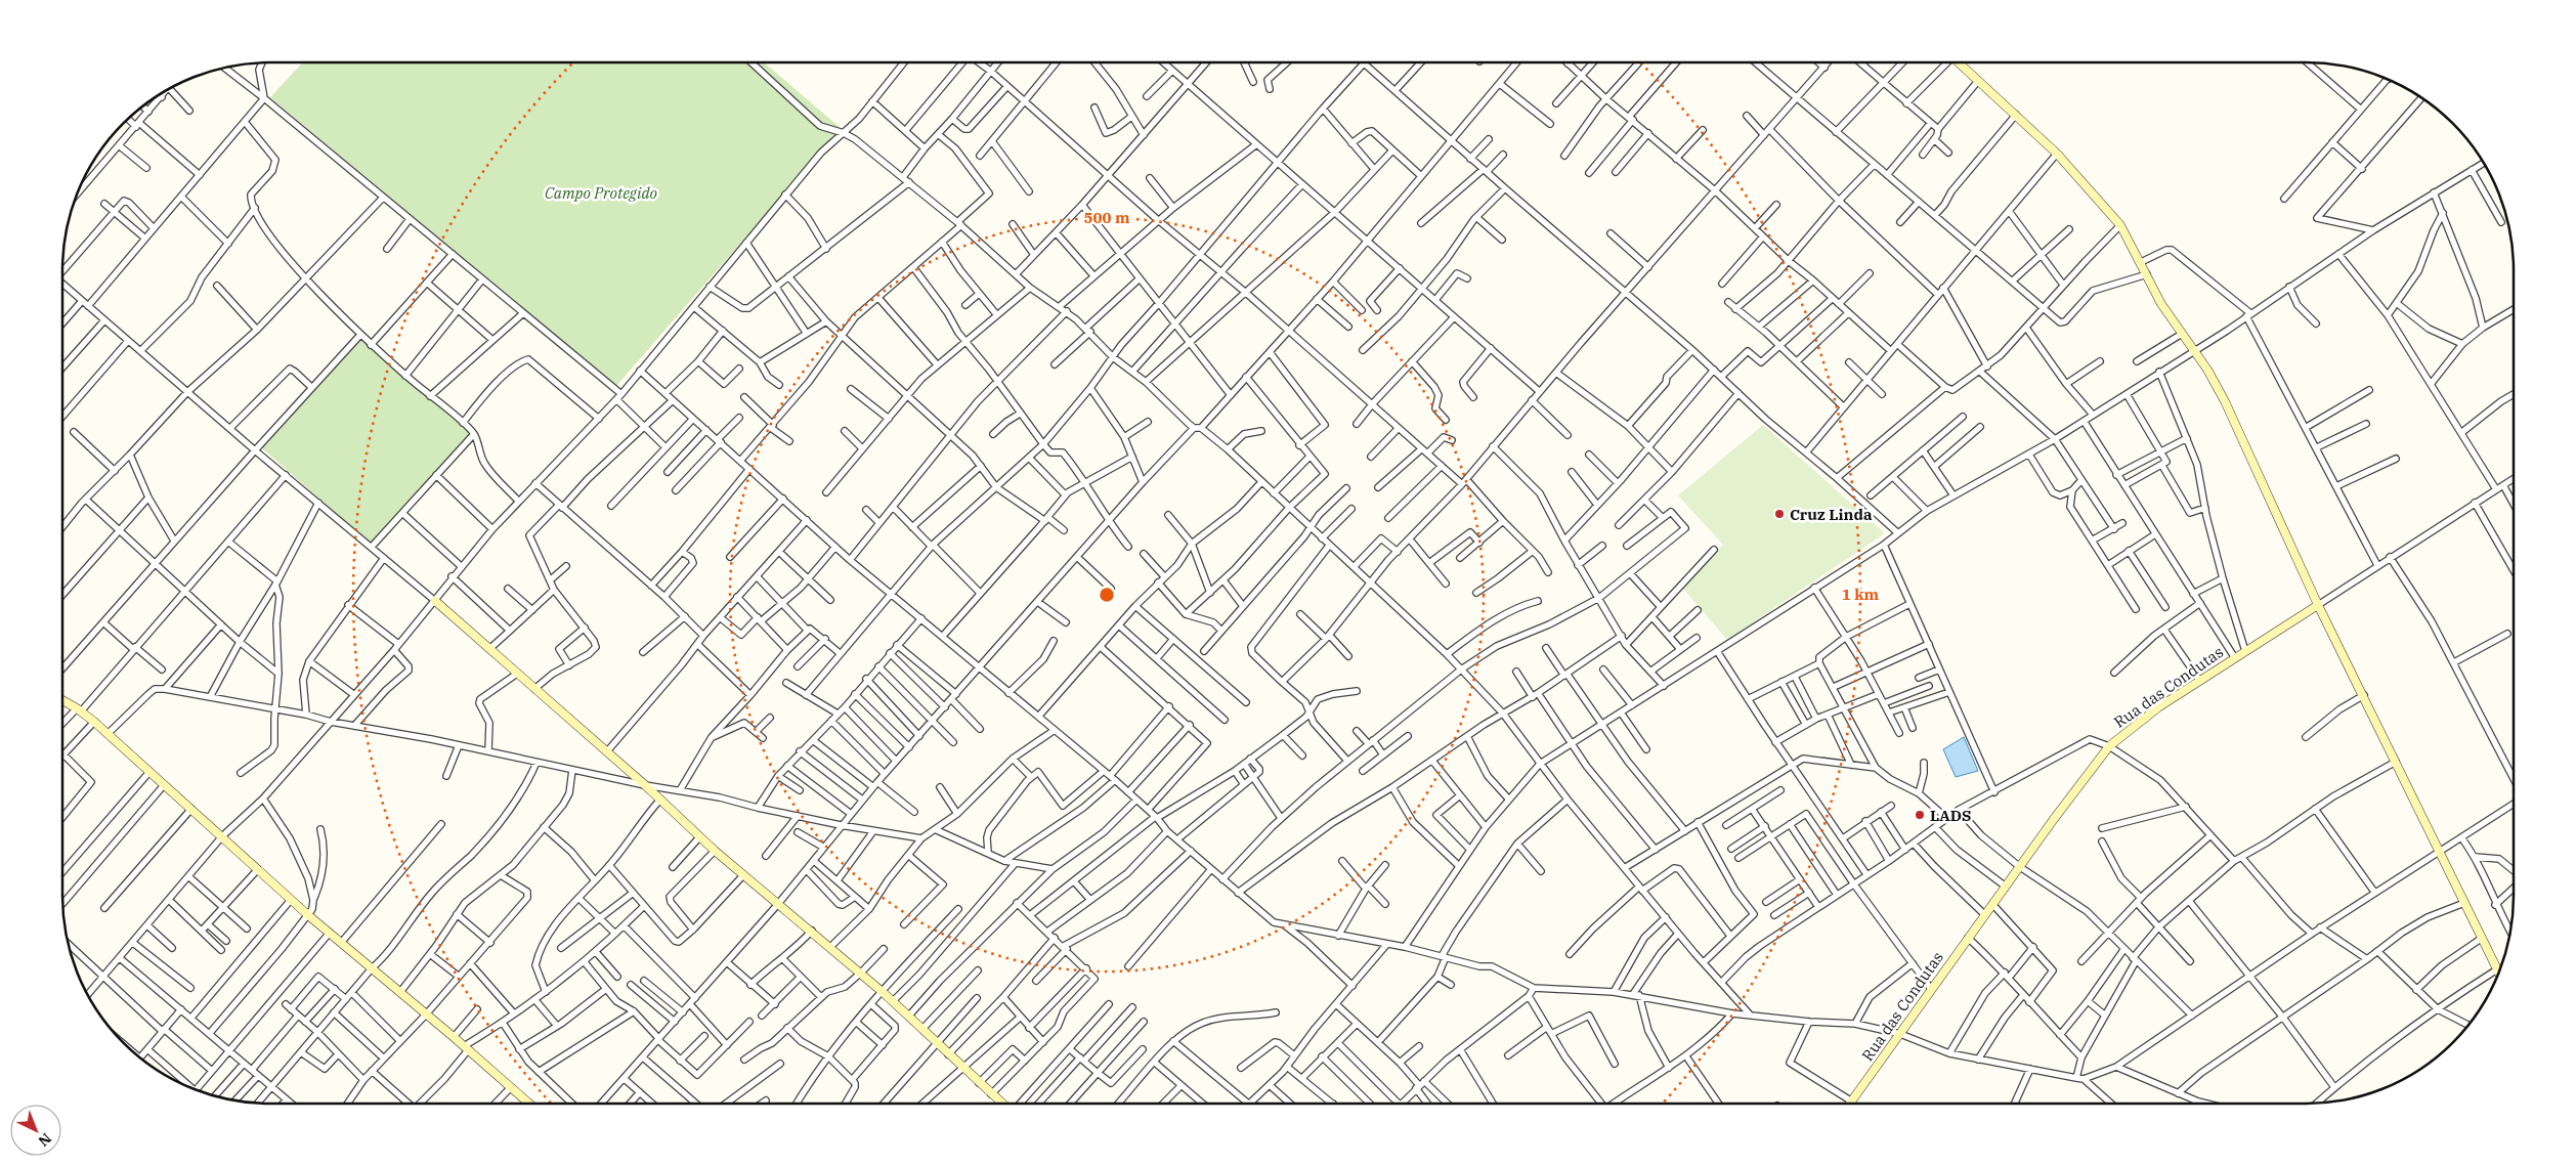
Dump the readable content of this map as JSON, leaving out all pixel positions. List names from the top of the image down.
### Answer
{
  "streets": {
    "street": ["Rua das Condutas"]
  },
  "parks": ["Campo Protegido"],
  "places": ["Cruz Linda", "LADS"],
  "north": "bottom right",
  "rings": ["500 m", "1 km"]
}
